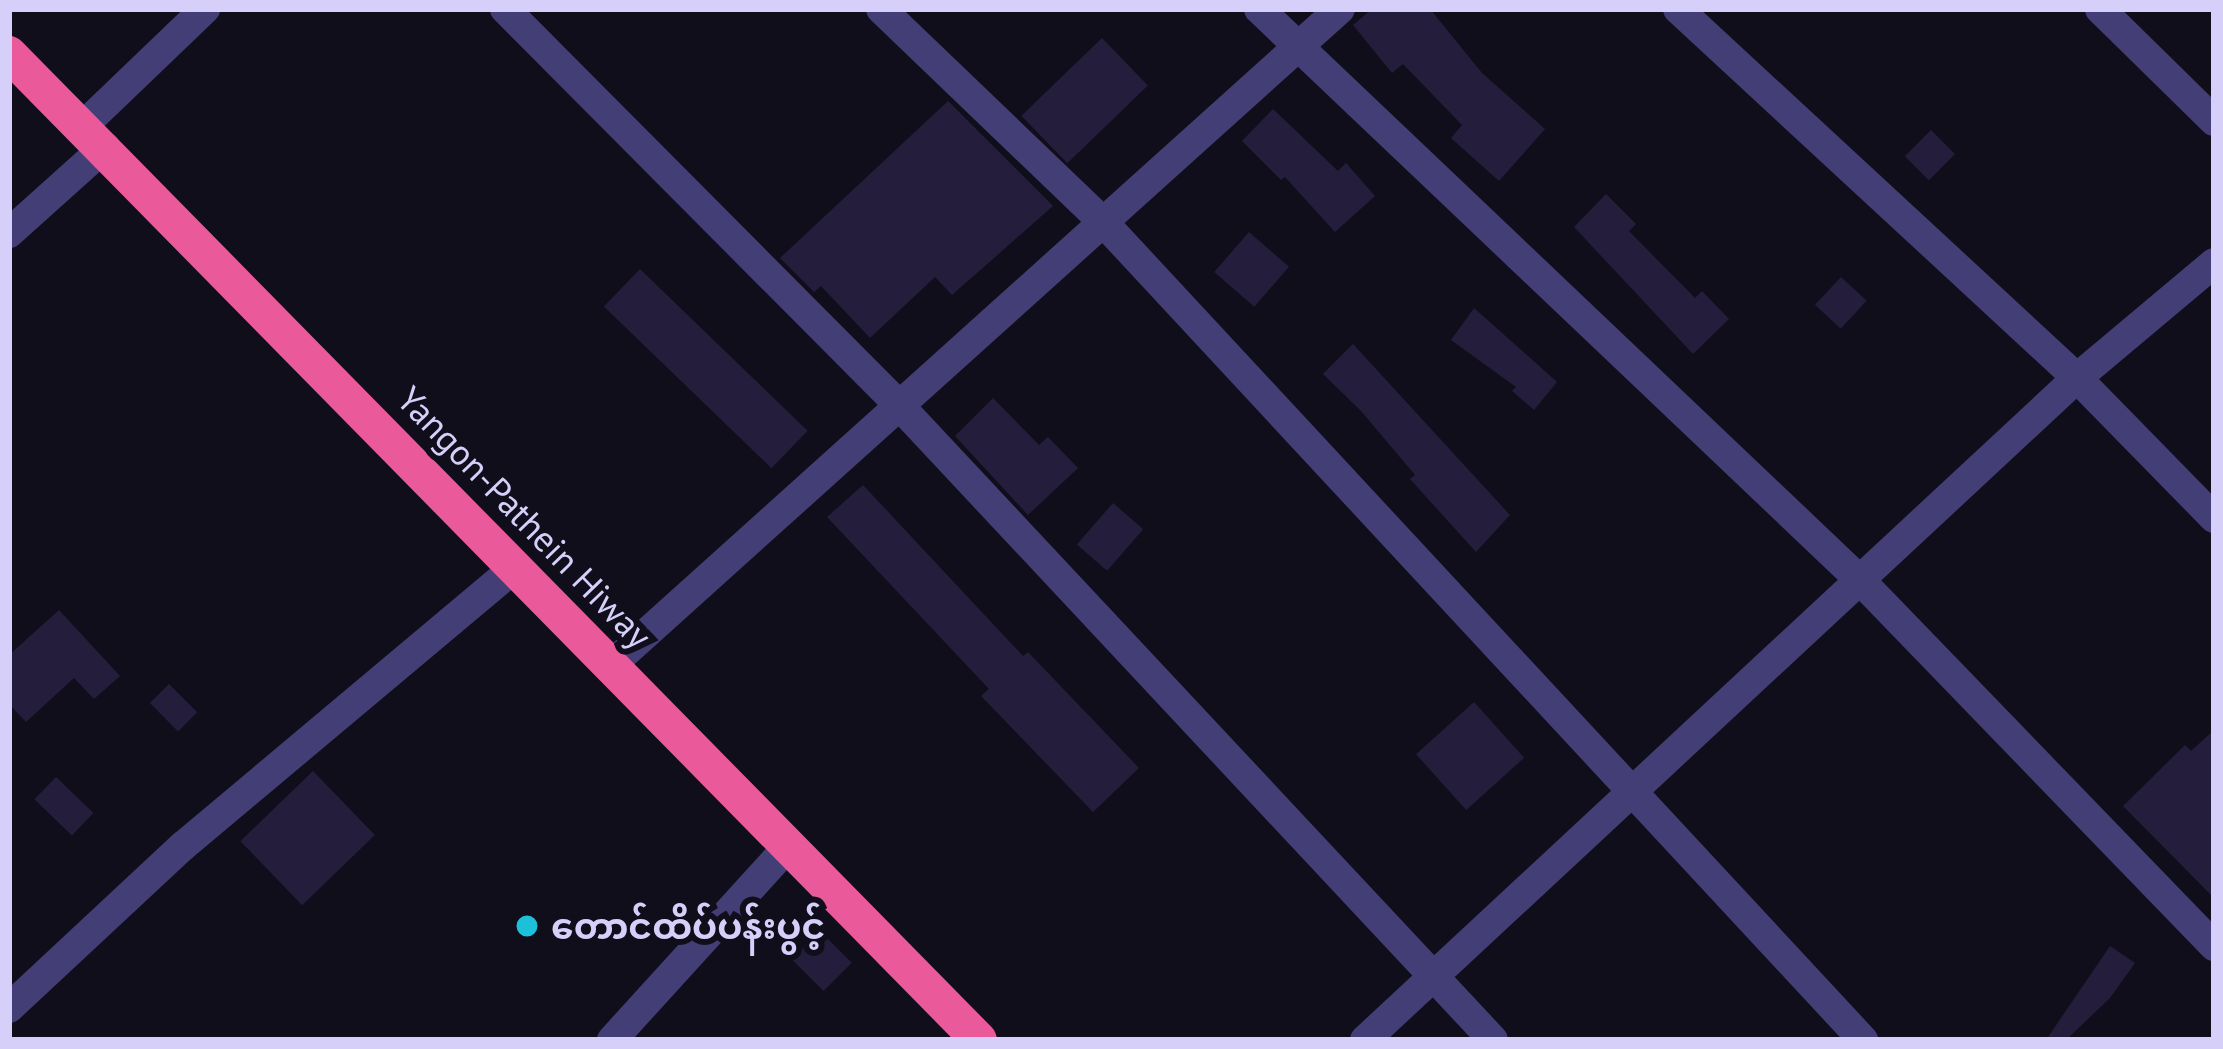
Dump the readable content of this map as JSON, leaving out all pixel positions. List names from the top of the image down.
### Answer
{
  "streets": {
    "highway": ["Yangon-Pathein Hiway"]
  },
  "places": ["တောင်ထိပ်ပန်းပွင့်"]
}
